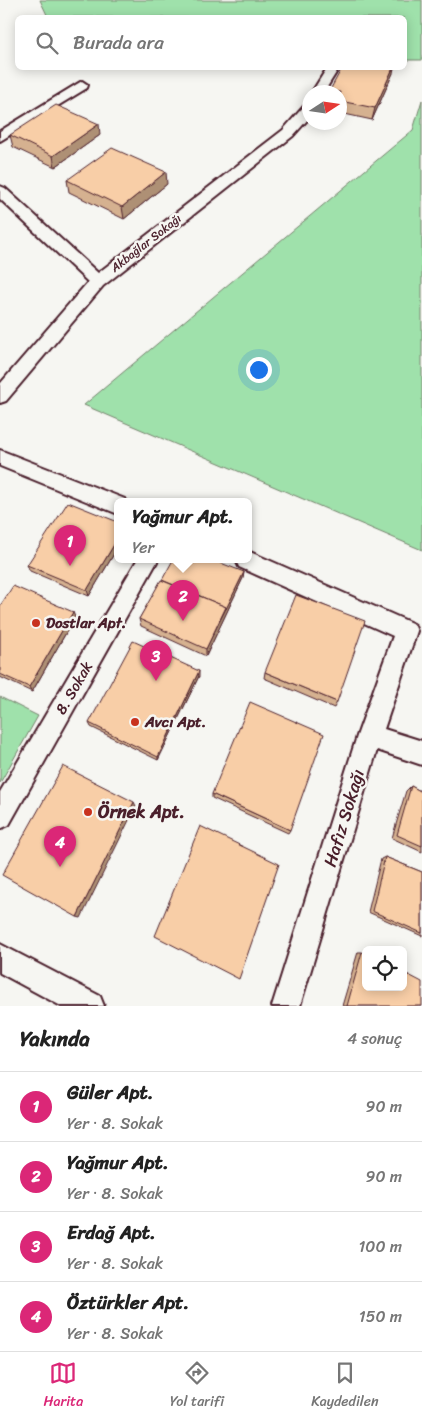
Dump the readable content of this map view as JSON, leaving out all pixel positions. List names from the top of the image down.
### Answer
{
  "streets": {
    "street": ["Akbağlar Sokağı", "8. Sokak", "Hafız Sokağı"]
  },
  "places": ["Dostlar Apt.", "Avcı Apt.", "Örnek Apt."],
  "north": "right",
  "page": {
    "search": "Burada ara",
    "popup": ["Yağmur Apt.", "Yer"],
    "pins": [
      "1",
      "2",
      "3",
      "4"
    ],
    "heading": ["Yakında", "4 sonuç"],
    "list": [
      {
        "mark": "1",
        "name": "Güler Apt.",
        "note": "Yer · 8. Sokak",
        "value": "90 m"
      },
      {
        "mark": "2",
        "name": "Yağmur Apt.",
        "note": "Yer · 8. Sokak",
        "value": "90 m"
      },
      {
        "mark": "3",
        "name": "Erdağ Apt.",
        "note": "Yer · 8. Sokak",
        "value": "100 m"
      },
      {
        "mark": "4",
        "name": "Öztürkler Apt.",
        "note": "Yer · 8. Sokak",
        "value": "150 m"
      }
    ],
    "nav": ["Harita", "Yol tarifi", "Kaydedilen"]
  }
}
